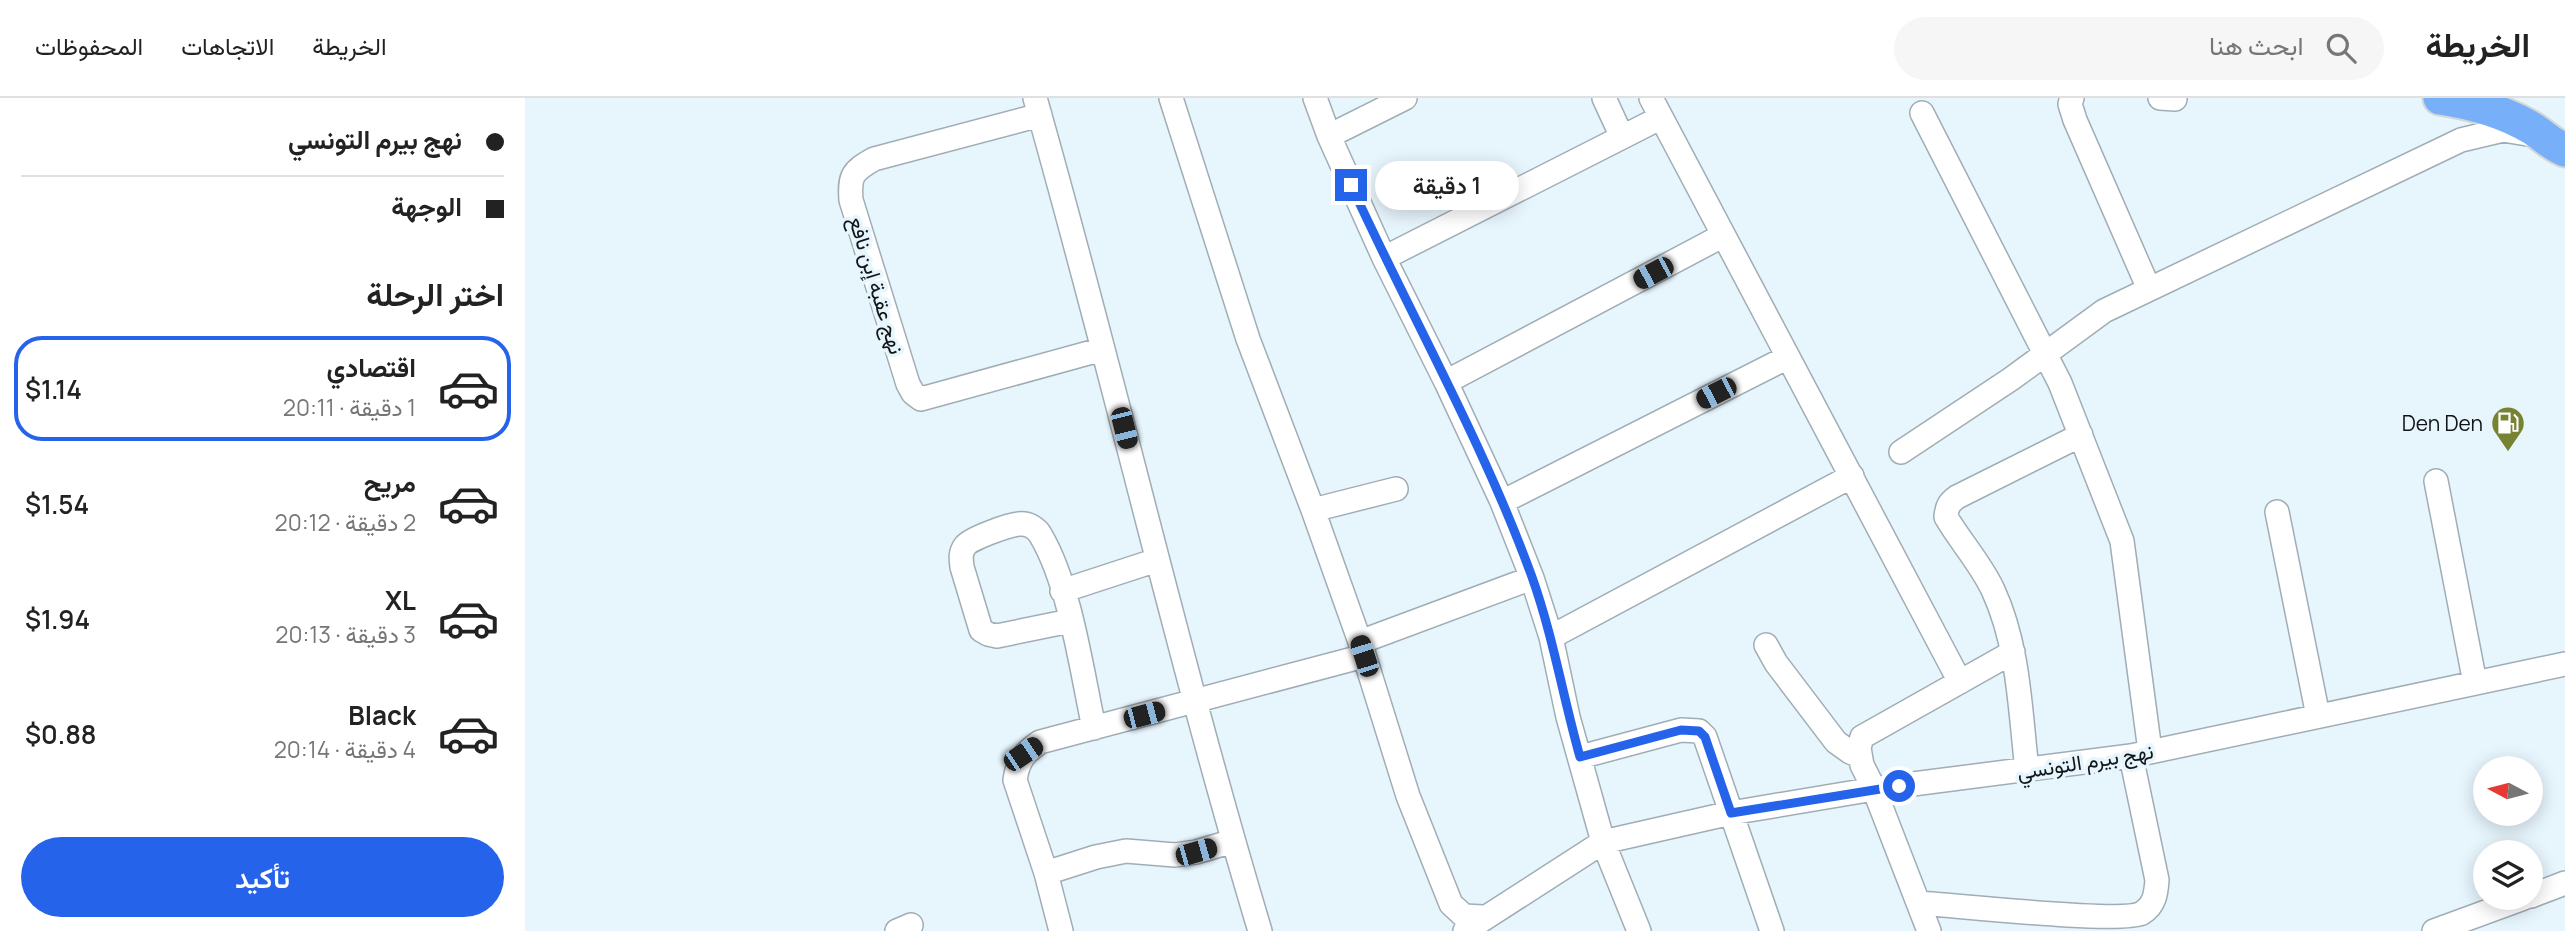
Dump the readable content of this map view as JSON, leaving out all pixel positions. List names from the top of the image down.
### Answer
{
  "streets": {
    "street": ["نهج عقبة إبن نافع", "نهج بيرم التونسي"]
  },
  "places": {
    "fuel station": ["Den Den"]
  },
  "north": "left",
  "page": {
    "header": "الخريطة",
    "search": "ابحث هنا",
    "nav": ["الخريطة", "الاتجاهات", "المحفوظات"],
    "banner": ["نهج بيرم التونسي", "الوجهة"],
    "bubble": "1 دقيقة",
    "heading": "اختر الرحلة",
    "list": [
      {
        "name": "اقتصادي",
        "note": "1 دقيقة · 20:11",
        "value": "$1.14"
      },
      {
        "name": "مريح",
        "note": "2 دقيقة · 20:12",
        "value": "$1.54"
      },
      {
        "name": "XL",
        "note": "3 دقيقة · 20:13",
        "value": "$1.94"
      },
      {
        "name": "Black",
        "note": "4 دقيقة · 20:14",
        "value": "$0.88"
      }
    ],
    "buttons": "تأكيد"
  }
}
